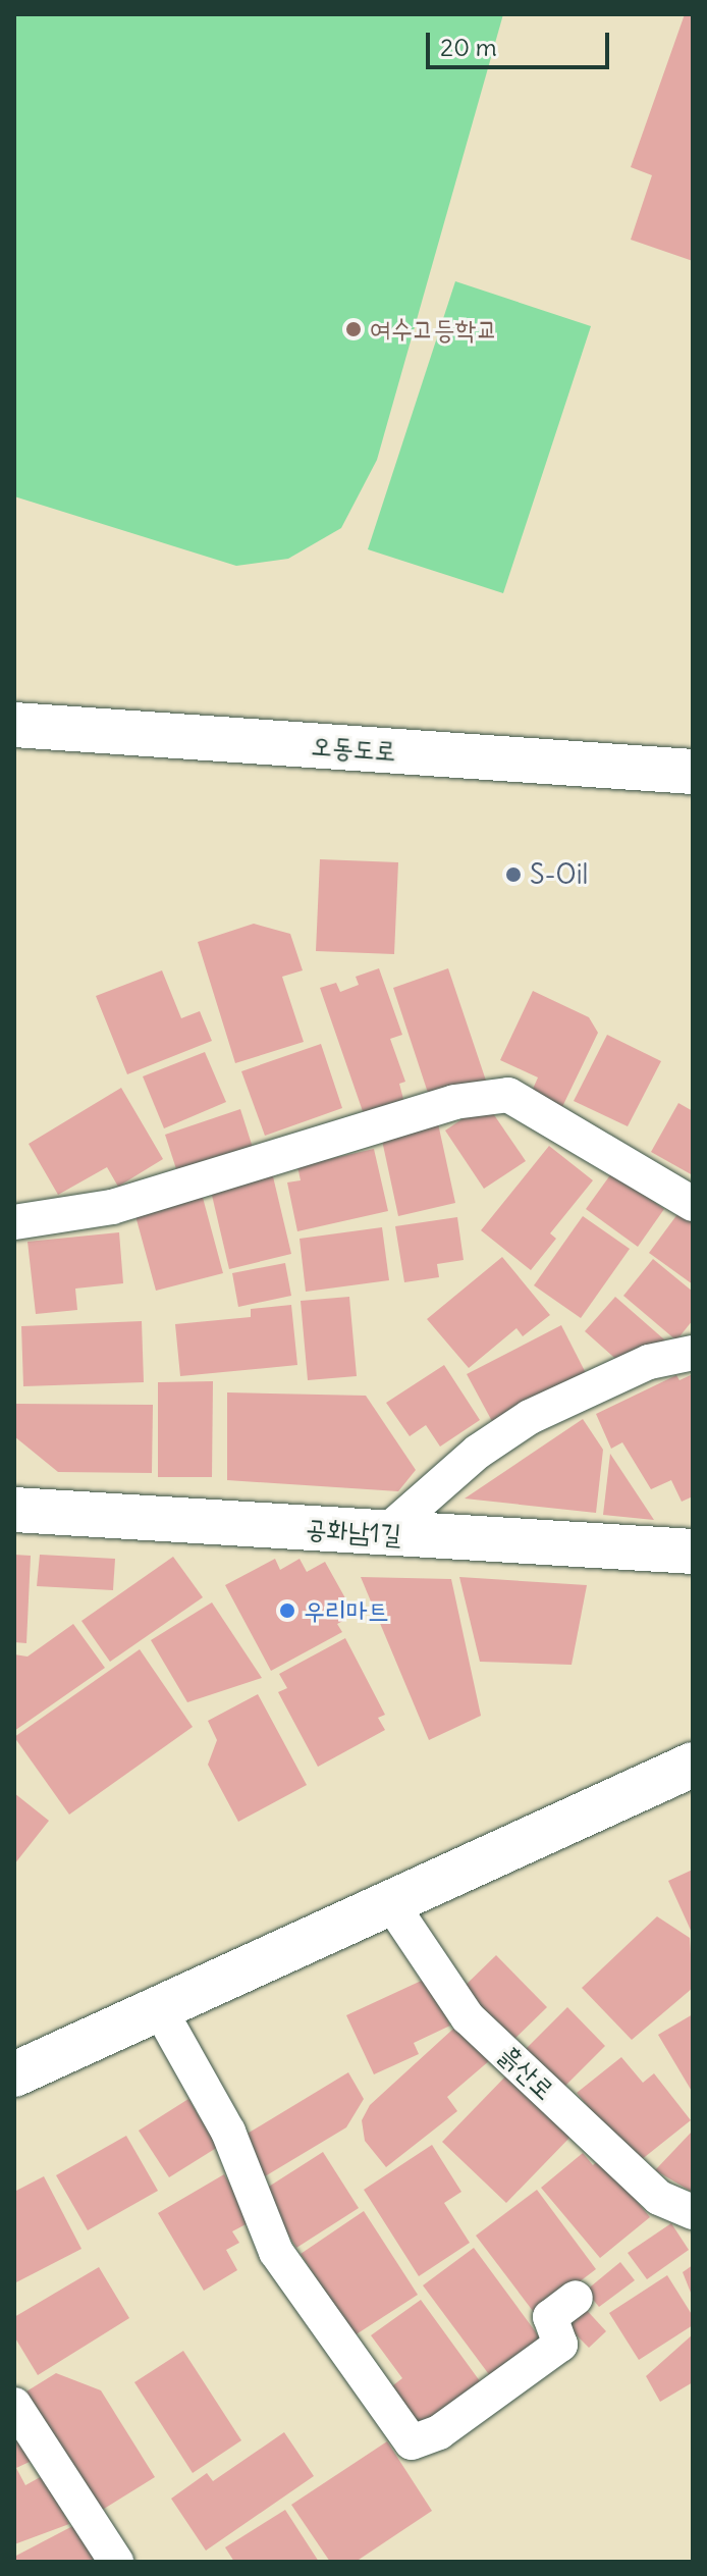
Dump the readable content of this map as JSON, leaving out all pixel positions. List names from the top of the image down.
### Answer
{
  "streets": {
    "street": ["오동도로", "공화남1길"],
    "lane": ["흙산로"]
  },
  "places": ["여수고등학교", "S-Oil", "우리마트"],
  "scale_bar": "20 m"
}
